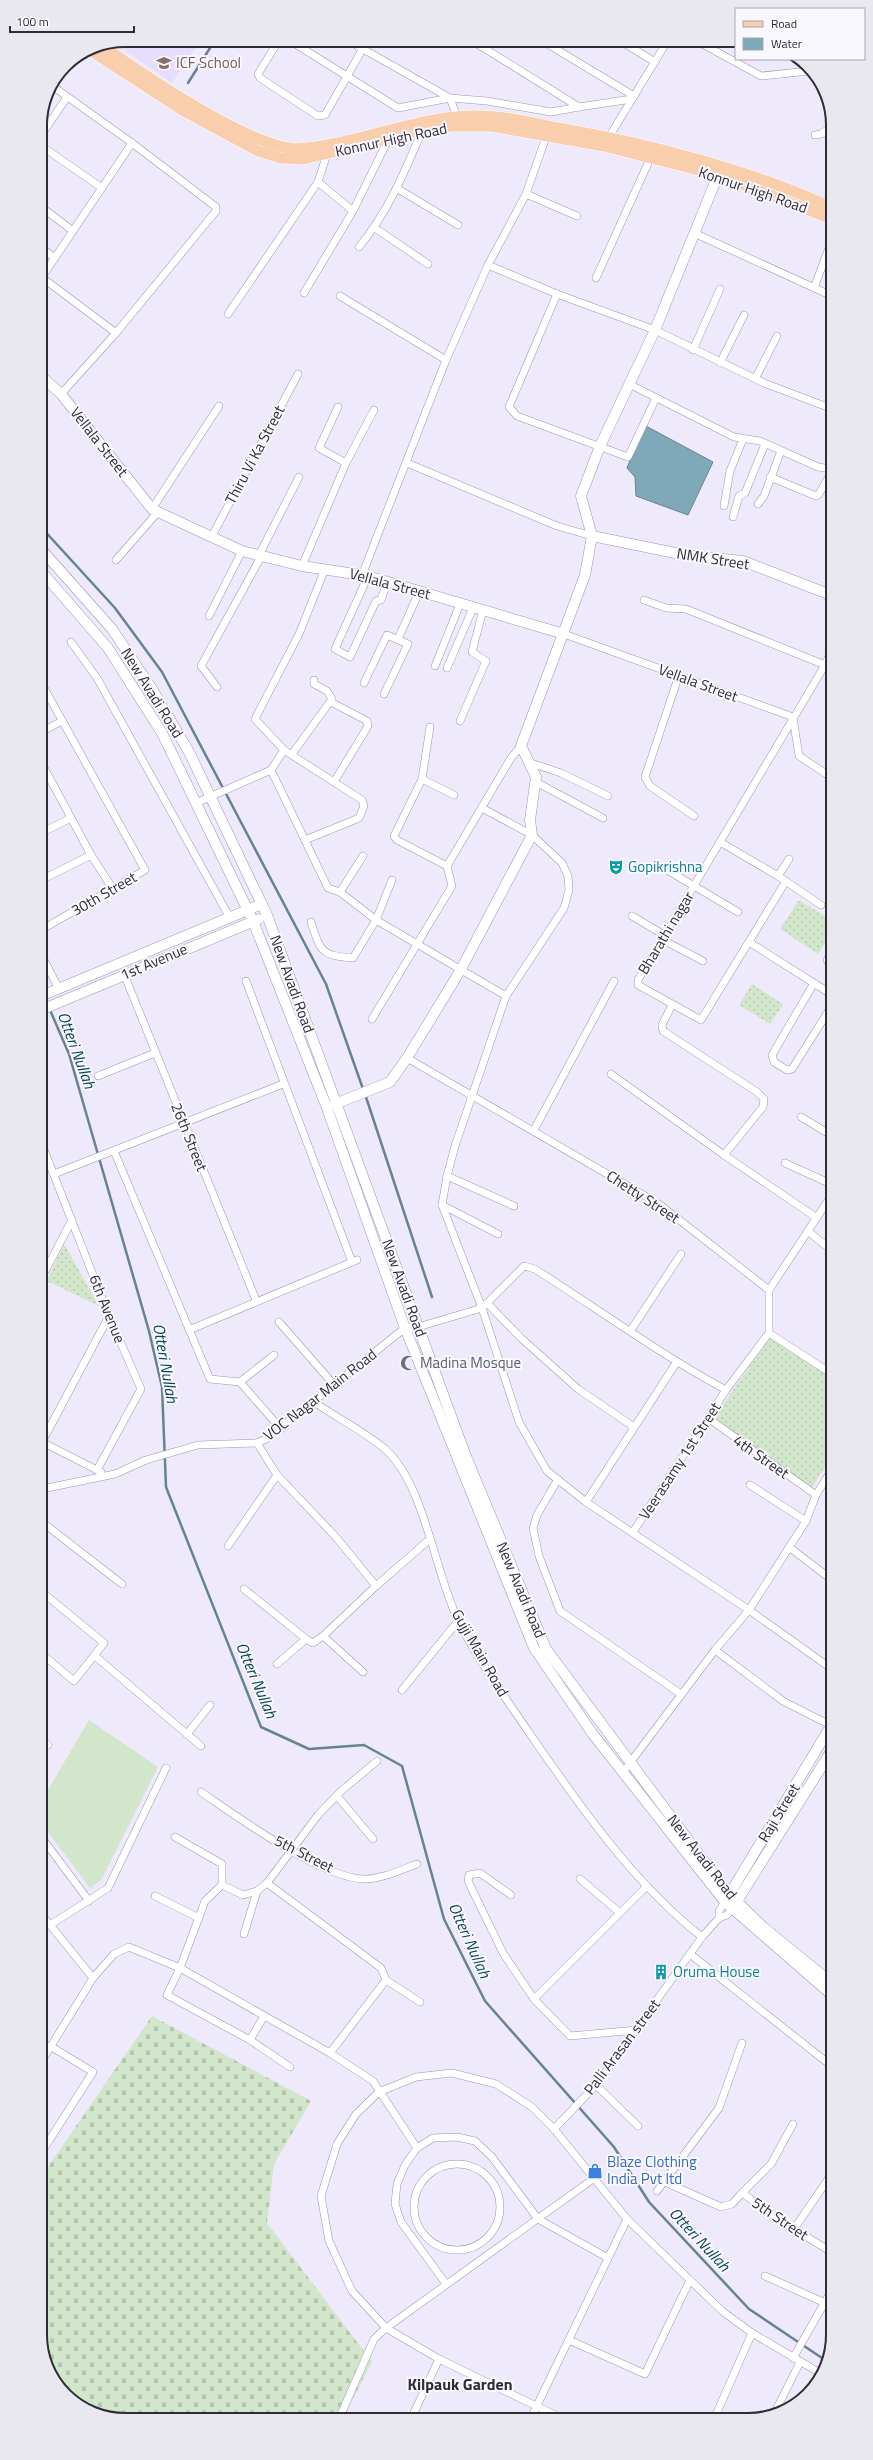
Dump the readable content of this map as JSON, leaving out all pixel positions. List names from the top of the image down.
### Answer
{
  "streets": {
    "main road": [
      "Konnur High Road",
      "Vellala Street",
      "NMK Street",
      "New Avadi Road",
      "1st Avenue",
      "Raji Street"
    ],
    "street": [
      "Thiru Vi Ka Street",
      "30th Street",
      "Bharathi nagar",
      "26th Street",
      "Chetty Street",
      "6th Avenue",
      "VOC Nagar Main Road",
      "4th Street",
      "Veerasamy 1st Street",
      "Gujji Main Road",
      "5th Street",
      "Palli Arasan street"
    ]
  },
  "crossings": [
    ["Vellala Street", "Thiru Vi Ka Street"],
    ["Vellala Street", "Bharathi nagar"],
    ["New Avadi Road", "1st Avenue"],
    ["New Avadi Road", "VOC Nagar Main Road"],
    ["New Avadi Road", "Raji Street"],
    ["New Avadi Road", "Palli Arasan street"],
    ["1st Avenue", "26th Street"],
    ["VOC Nagar Main Road", "Gujji Main Road"],
    ["4th Street", "Veerasamy 1st Street"],
    ["Gujji Main Road", "Palli Arasan street"],
    ["Raji Street", "Palli Arasan street"]
  ],
  "districts": ["Kilpauk Garden"],
  "water": ["Otteri Nullah"],
  "places": {
    "school or university": ["ICF School"],
    "theatre": ["Gopikrishna"],
    "mosque": ["Madina Mosque"],
    "building": ["Oruma House"],
    "shop": ["Blaze Clothing India Pvt ltd"]
  },
  "legend": ["Road", "Water"],
  "scale_bar": "100 m"
}
